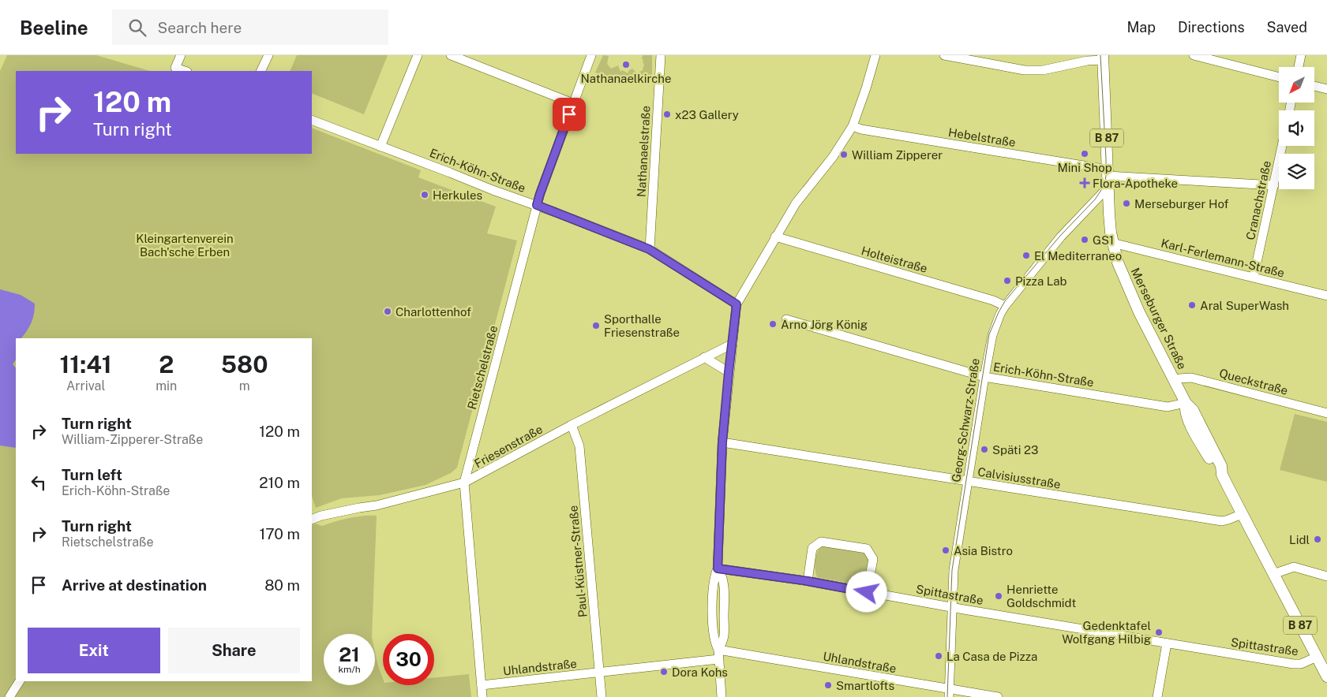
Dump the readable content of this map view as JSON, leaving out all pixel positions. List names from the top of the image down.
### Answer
{
  "streets": {
    "main road": ["B 87", "Merseburger Straße"],
    "street": [
      "Hebelstraße",
      "Nathanaelstraße",
      "Erich-Köhn-Straße",
      "Cranachstraße",
      "Karl-Ferlemann-Straße",
      "Holteistraße",
      "Rietschelstraße",
      "Queckstraße",
      "Georg-Schwarz-Straße",
      "Friesenstraße",
      "Calvisiusstraße",
      "Paul-Küstner-Straße",
      "Spittastraße",
      "Uhlandstraße"
    ]
  },
  "crossings": [
    ["Hebelstraße", "Cranachstraße"],
    ["Hebelstraße", "Merseburger Straße"],
    ["Nathanaelstraße", "Erich-Köhn-Straße"],
    ["Erich-Köhn-Straße", "Merseburger Straße"],
    ["Erich-Köhn-Straße", "Rietschelstraße"],
    ["Erich-Köhn-Straße", "Georg-Schwarz-Straße"],
    ["Cranachstraße", "Karl-Ferlemann-Straße"],
    ["Karl-Ferlemann-Straße", "Merseburger Straße"],
    ["Holteistraße", "Georg-Schwarz-Straße"],
    ["Merseburger Straße", "Queckstraße"],
    ["Merseburger Straße", "Georg-Schwarz-Straße"],
    ["Merseburger Straße", "Calvisiusstraße"],
    ["Merseburger Straße", "Spittastraße"],
    ["Rietschelstraße", "Friesenstraße"],
    ["Rietschelstraße", "Uhlandstraße"],
    ["Georg-Schwarz-Straße", "Calvisiusstraße"],
    ["Georg-Schwarz-Straße", "Spittastraße"],
    ["Georg-Schwarz-Straße", "Uhlandstraße"],
    ["Friesenstraße", "Paul-Küstner-Straße"],
    ["Paul-Küstner-Straße", "Uhlandstraße"]
  ],
  "parks": ["Kleingartenverein Bach'sche Erben"],
  "places": {
    "other": [
      "Nathanaelkirche",
      "x23 Gallery",
      "Mini Shop",
      "William Zipperer",
      "Herkules",
      "Merseburger Hof",
      "GS1",
      "El Mediterraneo",
      "Pizza Lab",
      "Aral SuperWash",
      "Charlottenhof",
      "Arno Jörg König",
      "Sporthalle Friesenstraße",
      "Späti 23",
      "Lidl",
      "Asia Bistro",
      "Henriette Goldschmidt",
      "Gedenktafel Wolfgang Hilbig",
      "La Casa de Pizza",
      "Dora Kohs",
      "Smartlofts"
    ],
    "health": ["Flora-Apotheke"]
  },
  "north": "bottom left",
  "page": {
    "header": "Beeline",
    "search": "Search here",
    "nav": ["Map", "Directions", "Saved"],
    "turn": ["120 m", "Turn right"],
    "eta": [
      "11:41",
      "Arrival",
      "2",
      "min",
      "580",
      "m"
    ],
    "list": [
      {
        "name": "Turn right",
        "note": "William-Zipperer-Straße",
        "value": "120 m"
      },
      {
        "name": "Turn left",
        "note": "Erich-Köhn-Straße",
        "value": "210 m"
      },
      {
        "name": "Turn right",
        "note": "Rietschelstraße",
        "value": "170 m"
      },
      {
        "name": "Arrive at destination",
        "value": "80 m"
      }
    ],
    "buttons": ["Exit", "Share"],
    "speed": "21 km/h",
    "limit": "30"
  }
}
